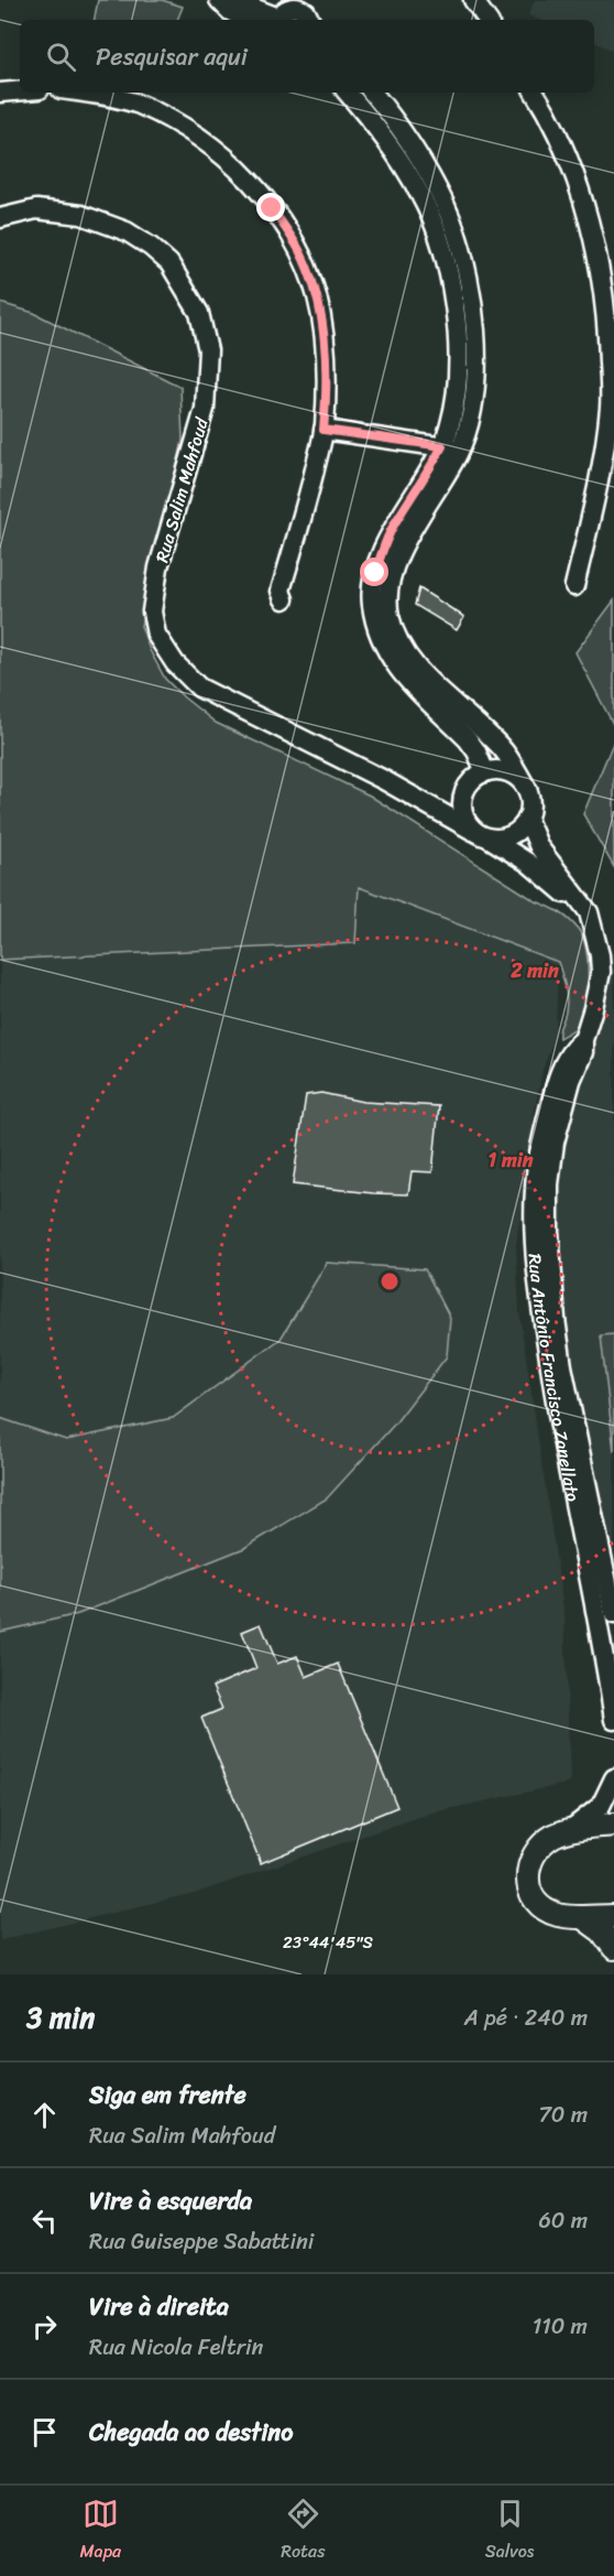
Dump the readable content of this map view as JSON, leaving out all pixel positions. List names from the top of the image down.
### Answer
{
  "streets": {
    "street": ["Rua Salim Mahfoud", "Rua Antônio Francisco Zanellato"]
  },
  "crossings": [
    ["Rua Salim Mahfoud", "Rua Antônio Francisco Zanellato"]
  ],
  "page": {
    "search": "Pesquisar aqui",
    "heading": ["3 min", "A pé · 240 m"],
    "list": [
      ["Siga em frente", "Rua Salim Mahfoud", "70 m"],
      ["Vire à esquerda", "Rua Guiseppe Sabattini", "60 m"],
      ["Vire à direita", "Rua Nicola Feltrin", "110 m"],
      "Chegada ao destino"
    ],
    "nav": ["Mapa", "Rotas", "Salvos"]
  },
  "coordinates": ["23°44'45\"S"],
  "rings": ["2 min", "1 min"]
}
